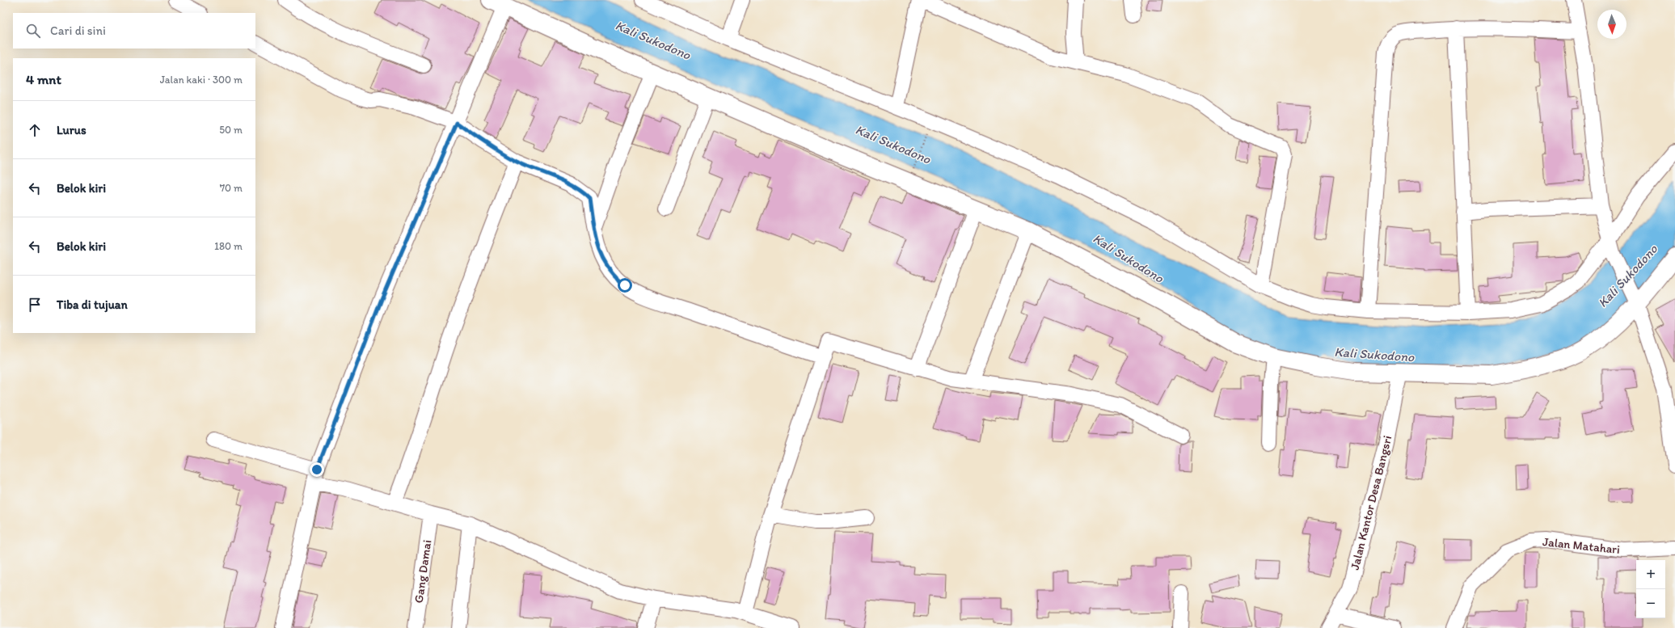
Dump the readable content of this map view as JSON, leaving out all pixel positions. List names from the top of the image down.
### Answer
{
  "streets": {
    "street": ["Jalan Kantor Desa Bangsri", "Jalan Matahari", "Gang Damai"]
  },
  "water": ["Kali Sukodono"],
  "north": "bottom",
  "page": {
    "search": "Cari di sini",
    "heading": ["4 mnt", "Jalan kaki · 300 m"],
    "list": [
      ["Lurus", "50 m"],
      ["Belok kiri", "70 m"],
      ["Belok kiri", "180 m"],
      "Tiba di tujuan"
    ],
    "map_buttons": ["+", "−"]
  }
}
